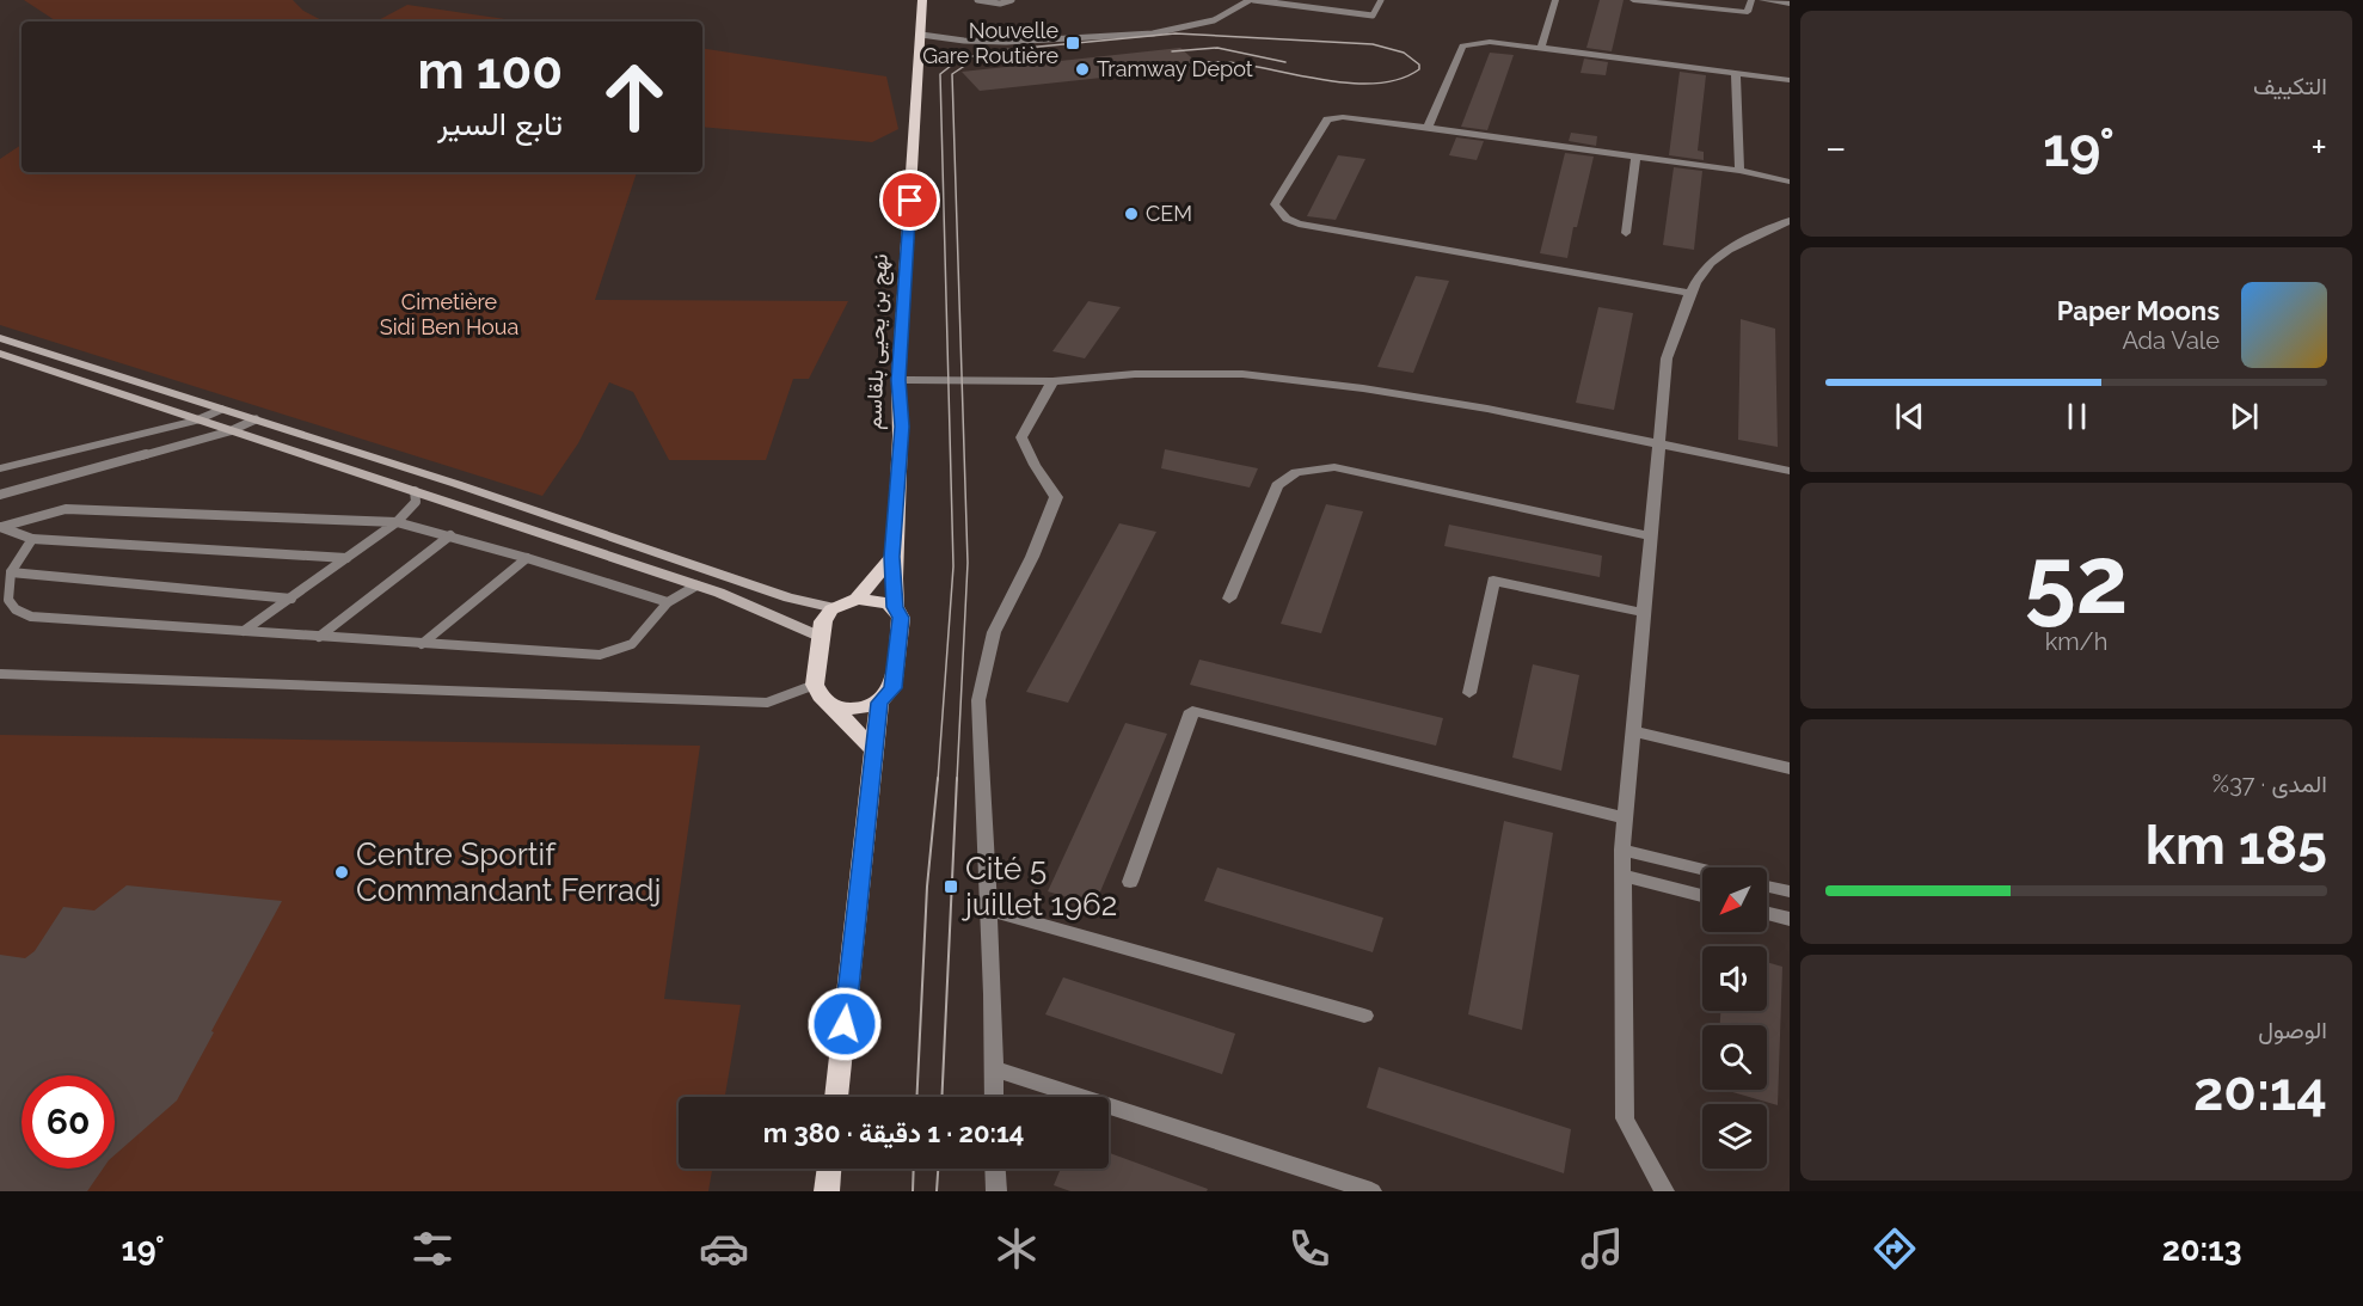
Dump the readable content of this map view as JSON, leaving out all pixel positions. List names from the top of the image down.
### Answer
{
  "streets": {
    "main road": ["نهج بن يحيى بلقاسم"]
  },
  "parks": ["Cimetière Sidi Ben Houa"],
  "places": {
    "transit": ["Nouvelle Gare Routière", "Cité 5 juillet 1962"],
    "other": ["Tramway Depot", "CEM", "Centre Sportif Commandant Ferradj"]
  },
  "north": "bottom left",
  "page": {
    "tile": [
      "التكييف",
      ["52", "km/h"],
      ["المدى · 37%", "185 km"],
      ["الوصول", "20:14"]
    ],
    "turn": ["100 m", "تابع السير"],
    "heat": ["−", "19°", "+"],
    "song": ["Paper Moons", "Ada Vale"],
    "limit": "60",
    "trip": "20:14 · 1 دقيقة · 380 m",
    "tabs": ["20:13", "19°"]
  }
}
